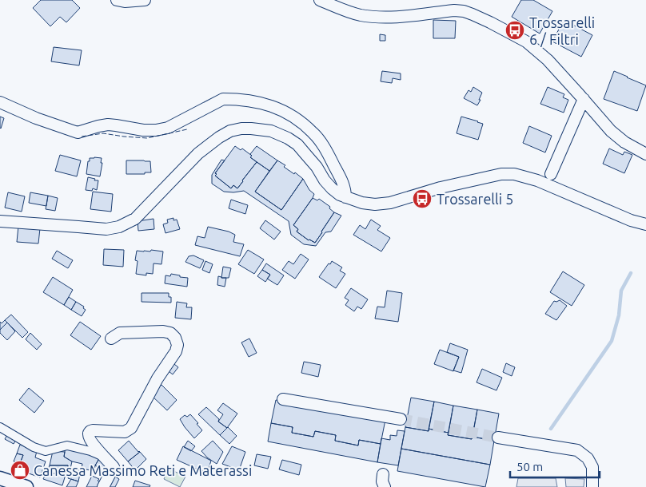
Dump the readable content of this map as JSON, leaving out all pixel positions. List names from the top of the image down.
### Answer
{
  "places": {
    "bus stop": ["Trossarelli 6 / Filtri", "Trossarelli 5"],
    "shop": ["Canessa Massimo Reti e Materassi"]
  },
  "scale_bar": "50 m"
}
